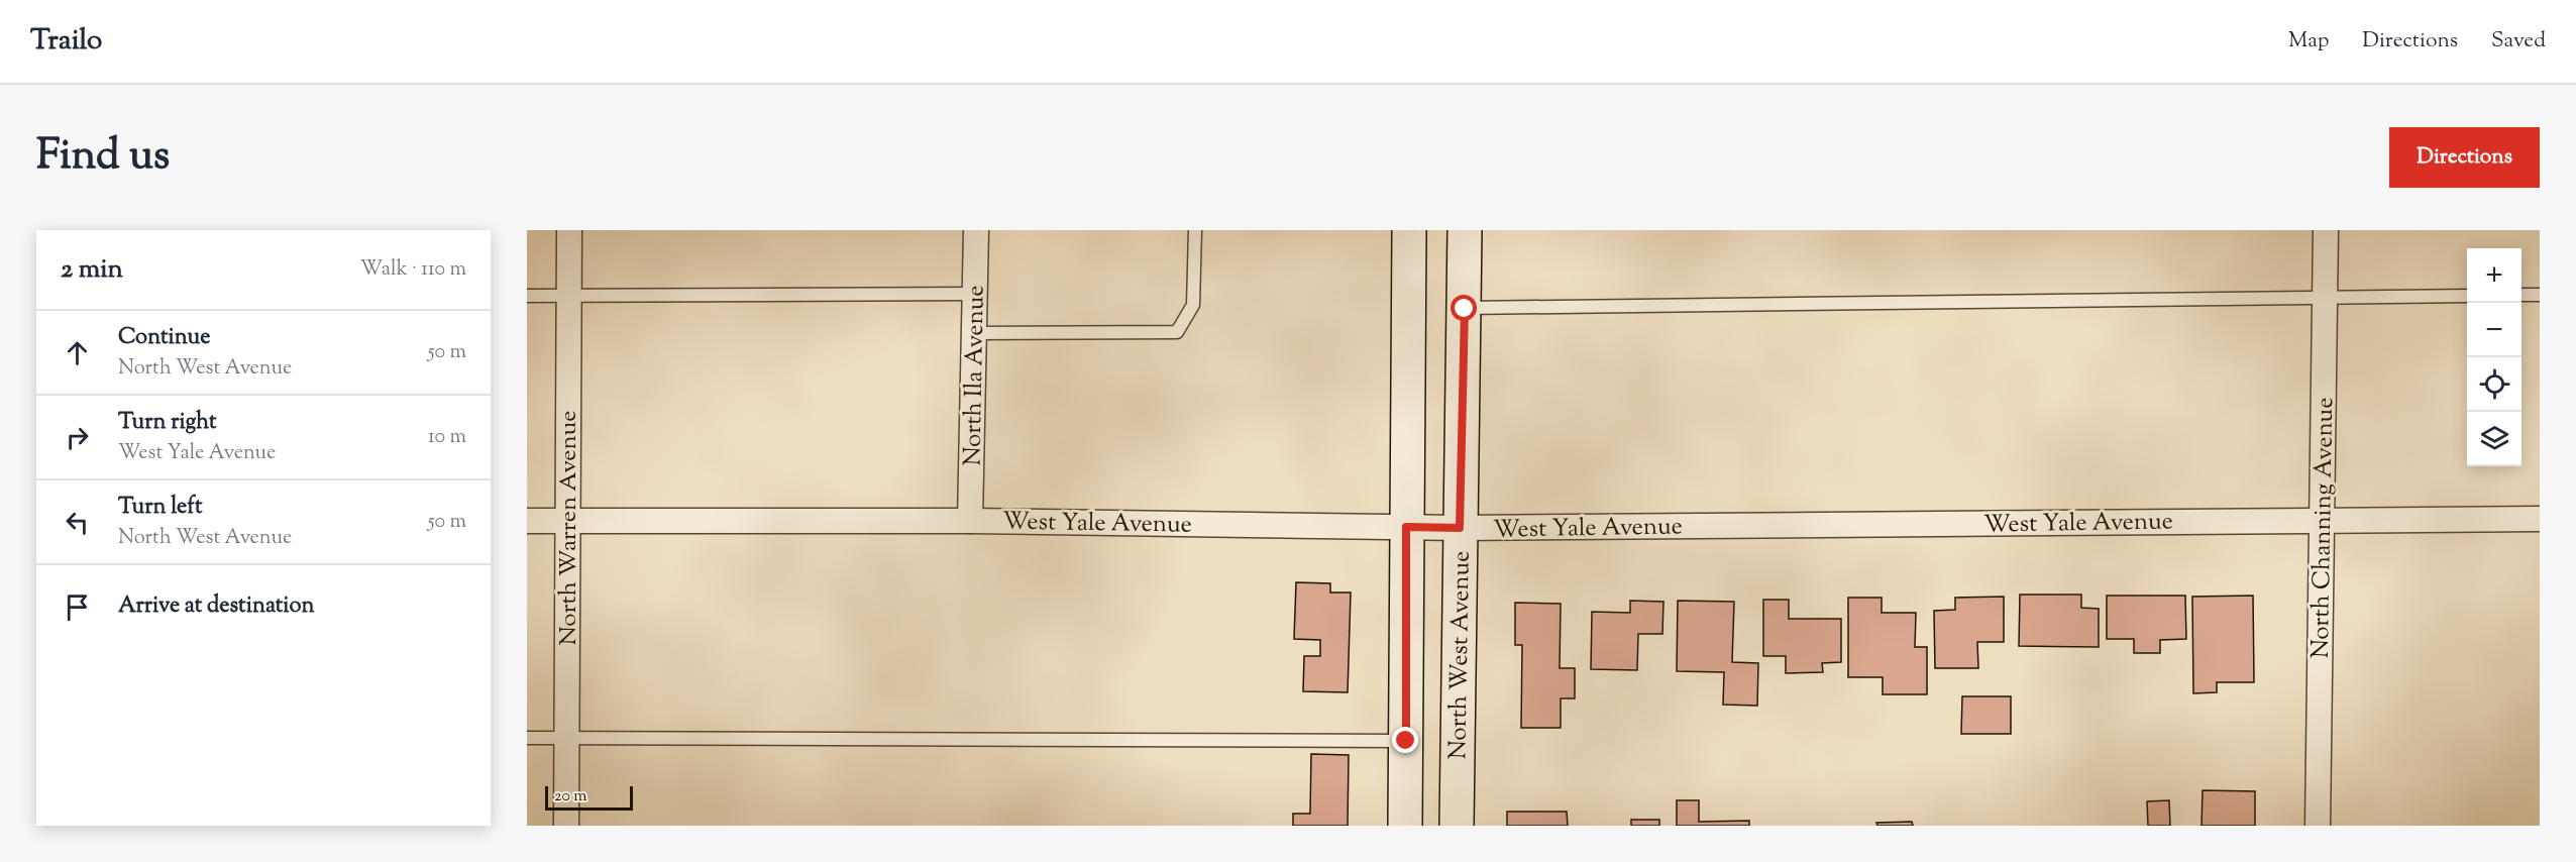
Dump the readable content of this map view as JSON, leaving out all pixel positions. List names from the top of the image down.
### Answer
{
  "streets": {
    "main road": ["North West Avenue"],
    "street": [
      "North Ila Avenue",
      "West Yale Avenue",
      "North Warren Avenue",
      "North Channing Avenue"
    ]
  },
  "crossings": [
    ["North Ila Avenue", "West Yale Avenue"],
    ["West Yale Avenue", "North Warren Avenue"],
    ["West Yale Avenue", "North Channing Avenue"],
    ["West Yale Avenue", "North West Avenue"]
  ],
  "scale_bar": "20 m",
  "page": {
    "header": "Trailo",
    "nav": ["Map", "Directions", "Saved"],
    "title": "Find us",
    "buttons": "Directions",
    "heading": ["2 min", "Walk · 110 m"],
    "map_buttons": ["+", "−"],
    "list": [
      ["Continue", "North West Avenue", "50 m"],
      ["Turn right", "West Yale Avenue", "10 m"],
      ["Turn left", "North West Avenue", "50 m"],
      "Arrive at destination"
    ],
    "scale": "20 m"
  }
}
